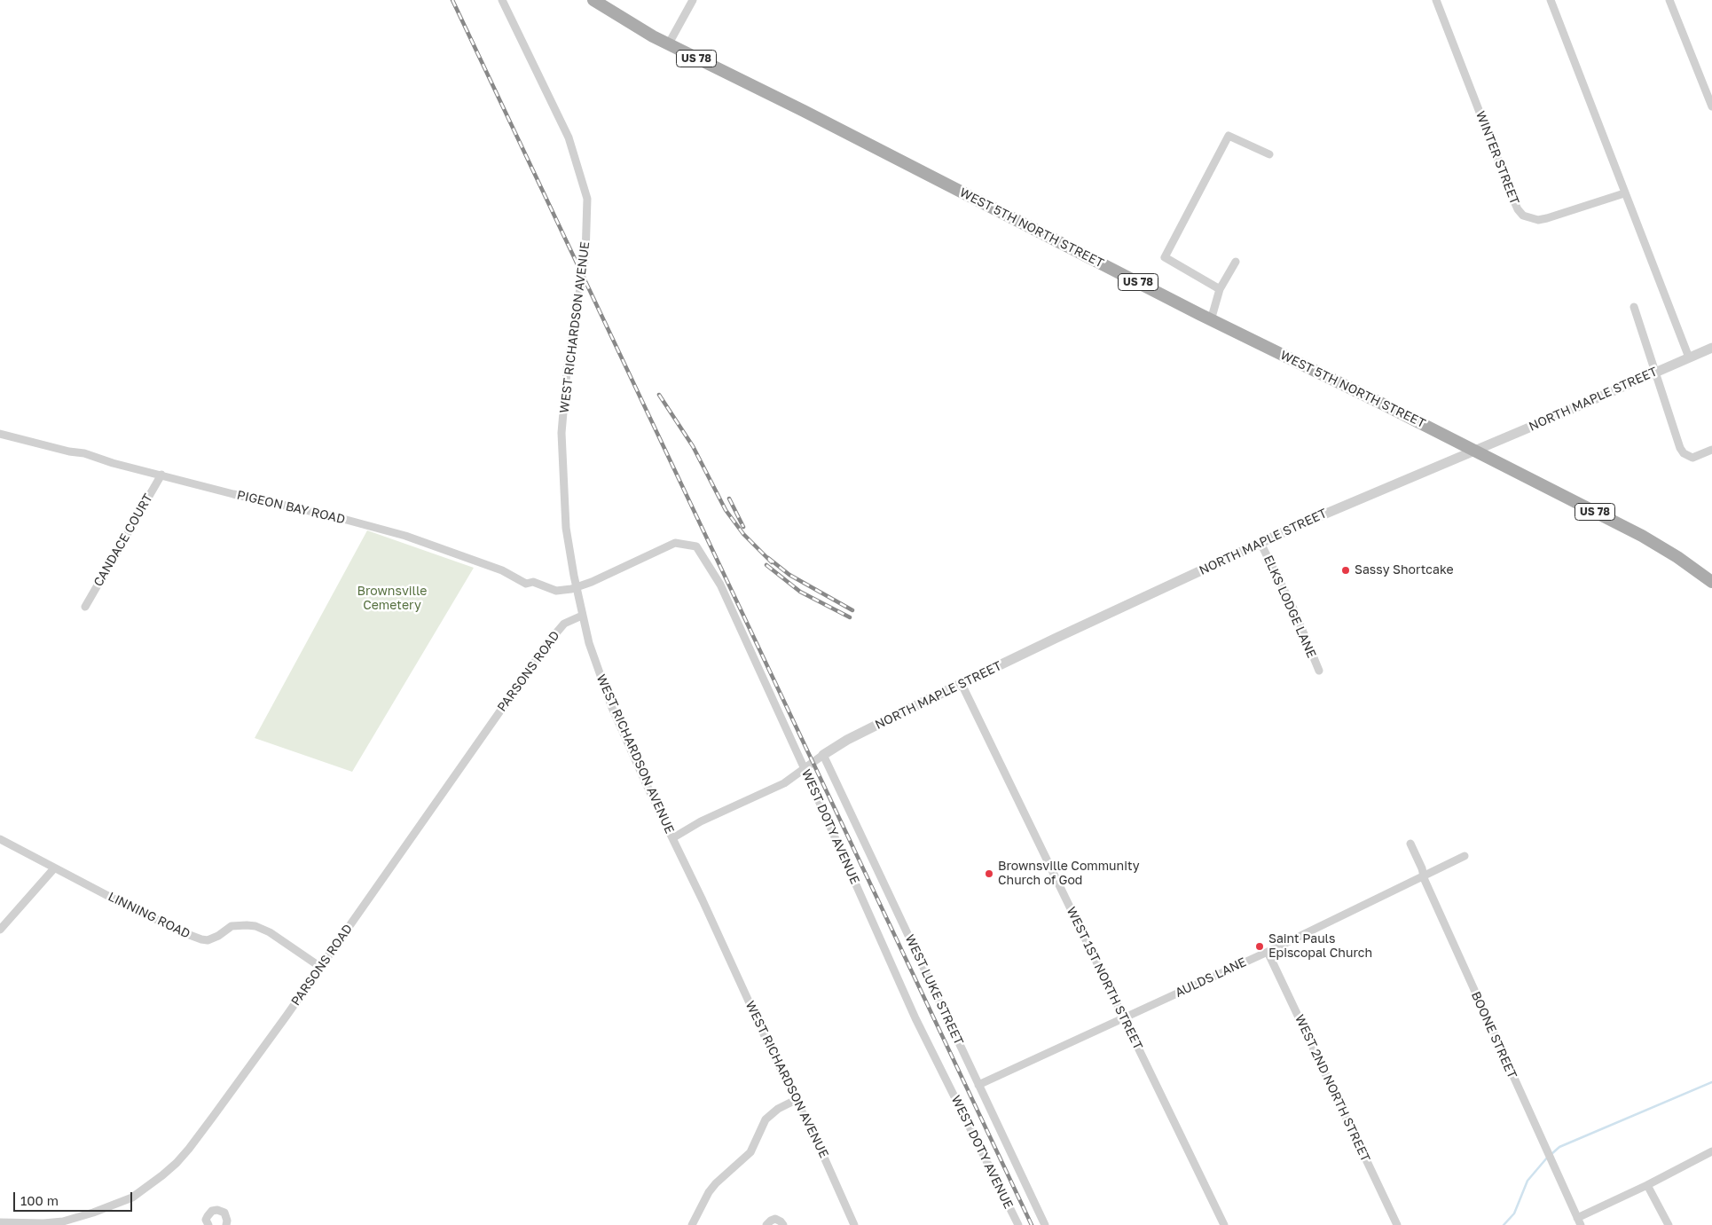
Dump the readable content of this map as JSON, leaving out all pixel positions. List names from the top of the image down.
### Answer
{
  "streets": {
    "main road": ["US 78", "WEST 5TH NORTH STREET"],
    "street": [
      "WINTER STREET",
      "WEST RICHARDSON AVENUE",
      "NORTH MAPLE STREET",
      "PIGEON BAY ROAD",
      "CANDACE COURT",
      "ELKS LODGE LANE",
      "PARSONS ROAD",
      "WEST DOTY AVENUE",
      "LINNING ROAD",
      "AULDS LANE",
      "WEST 1ST NORTH STREET",
      "WEST LUKE STREET",
      "BOONE STREET",
      "WEST 2ND NORTH STREET"
    ]
  },
  "crossings": [
    ["US 78", "WEST 5TH NORTH STREET"],
    ["US 78", "NORTH MAPLE STREET"],
    ["WEST 5TH NORTH STREET", "NORTH MAPLE STREET"],
    ["WEST RICHARDSON AVENUE", "PIGEON BAY ROAD"],
    ["WEST RICHARDSON AVENUE", "PARSONS ROAD"],
    ["WEST RICHARDSON AVENUE", "WEST DOTY AVENUE"],
    ["NORTH MAPLE STREET", "ELKS LODGE LANE"],
    ["NORTH MAPLE STREET", "WEST 1ST NORTH STREET"],
    ["NORTH MAPLE STREET", "WEST LUKE STREET"],
    ["PIGEON BAY ROAD", "CANDACE COURT"],
    ["PIGEON BAY ROAD", "WEST DOTY AVENUE"],
    ["PARSONS ROAD", "LINNING ROAD"],
    ["AULDS LANE", "WEST 1ST NORTH STREET"],
    ["AULDS LANE", "WEST LUKE STREET"],
    ["AULDS LANE", "BOONE STREET"],
    ["AULDS LANE", "WEST 2ND NORTH STREET"]
  ],
  "parks": ["Brownsville Cemetery"],
  "places": ["Sassy Shortcake", "Brownsville Community Church of God", "Saint Pauls Episcopal Church"],
  "scale_bar": "100 m"
}
